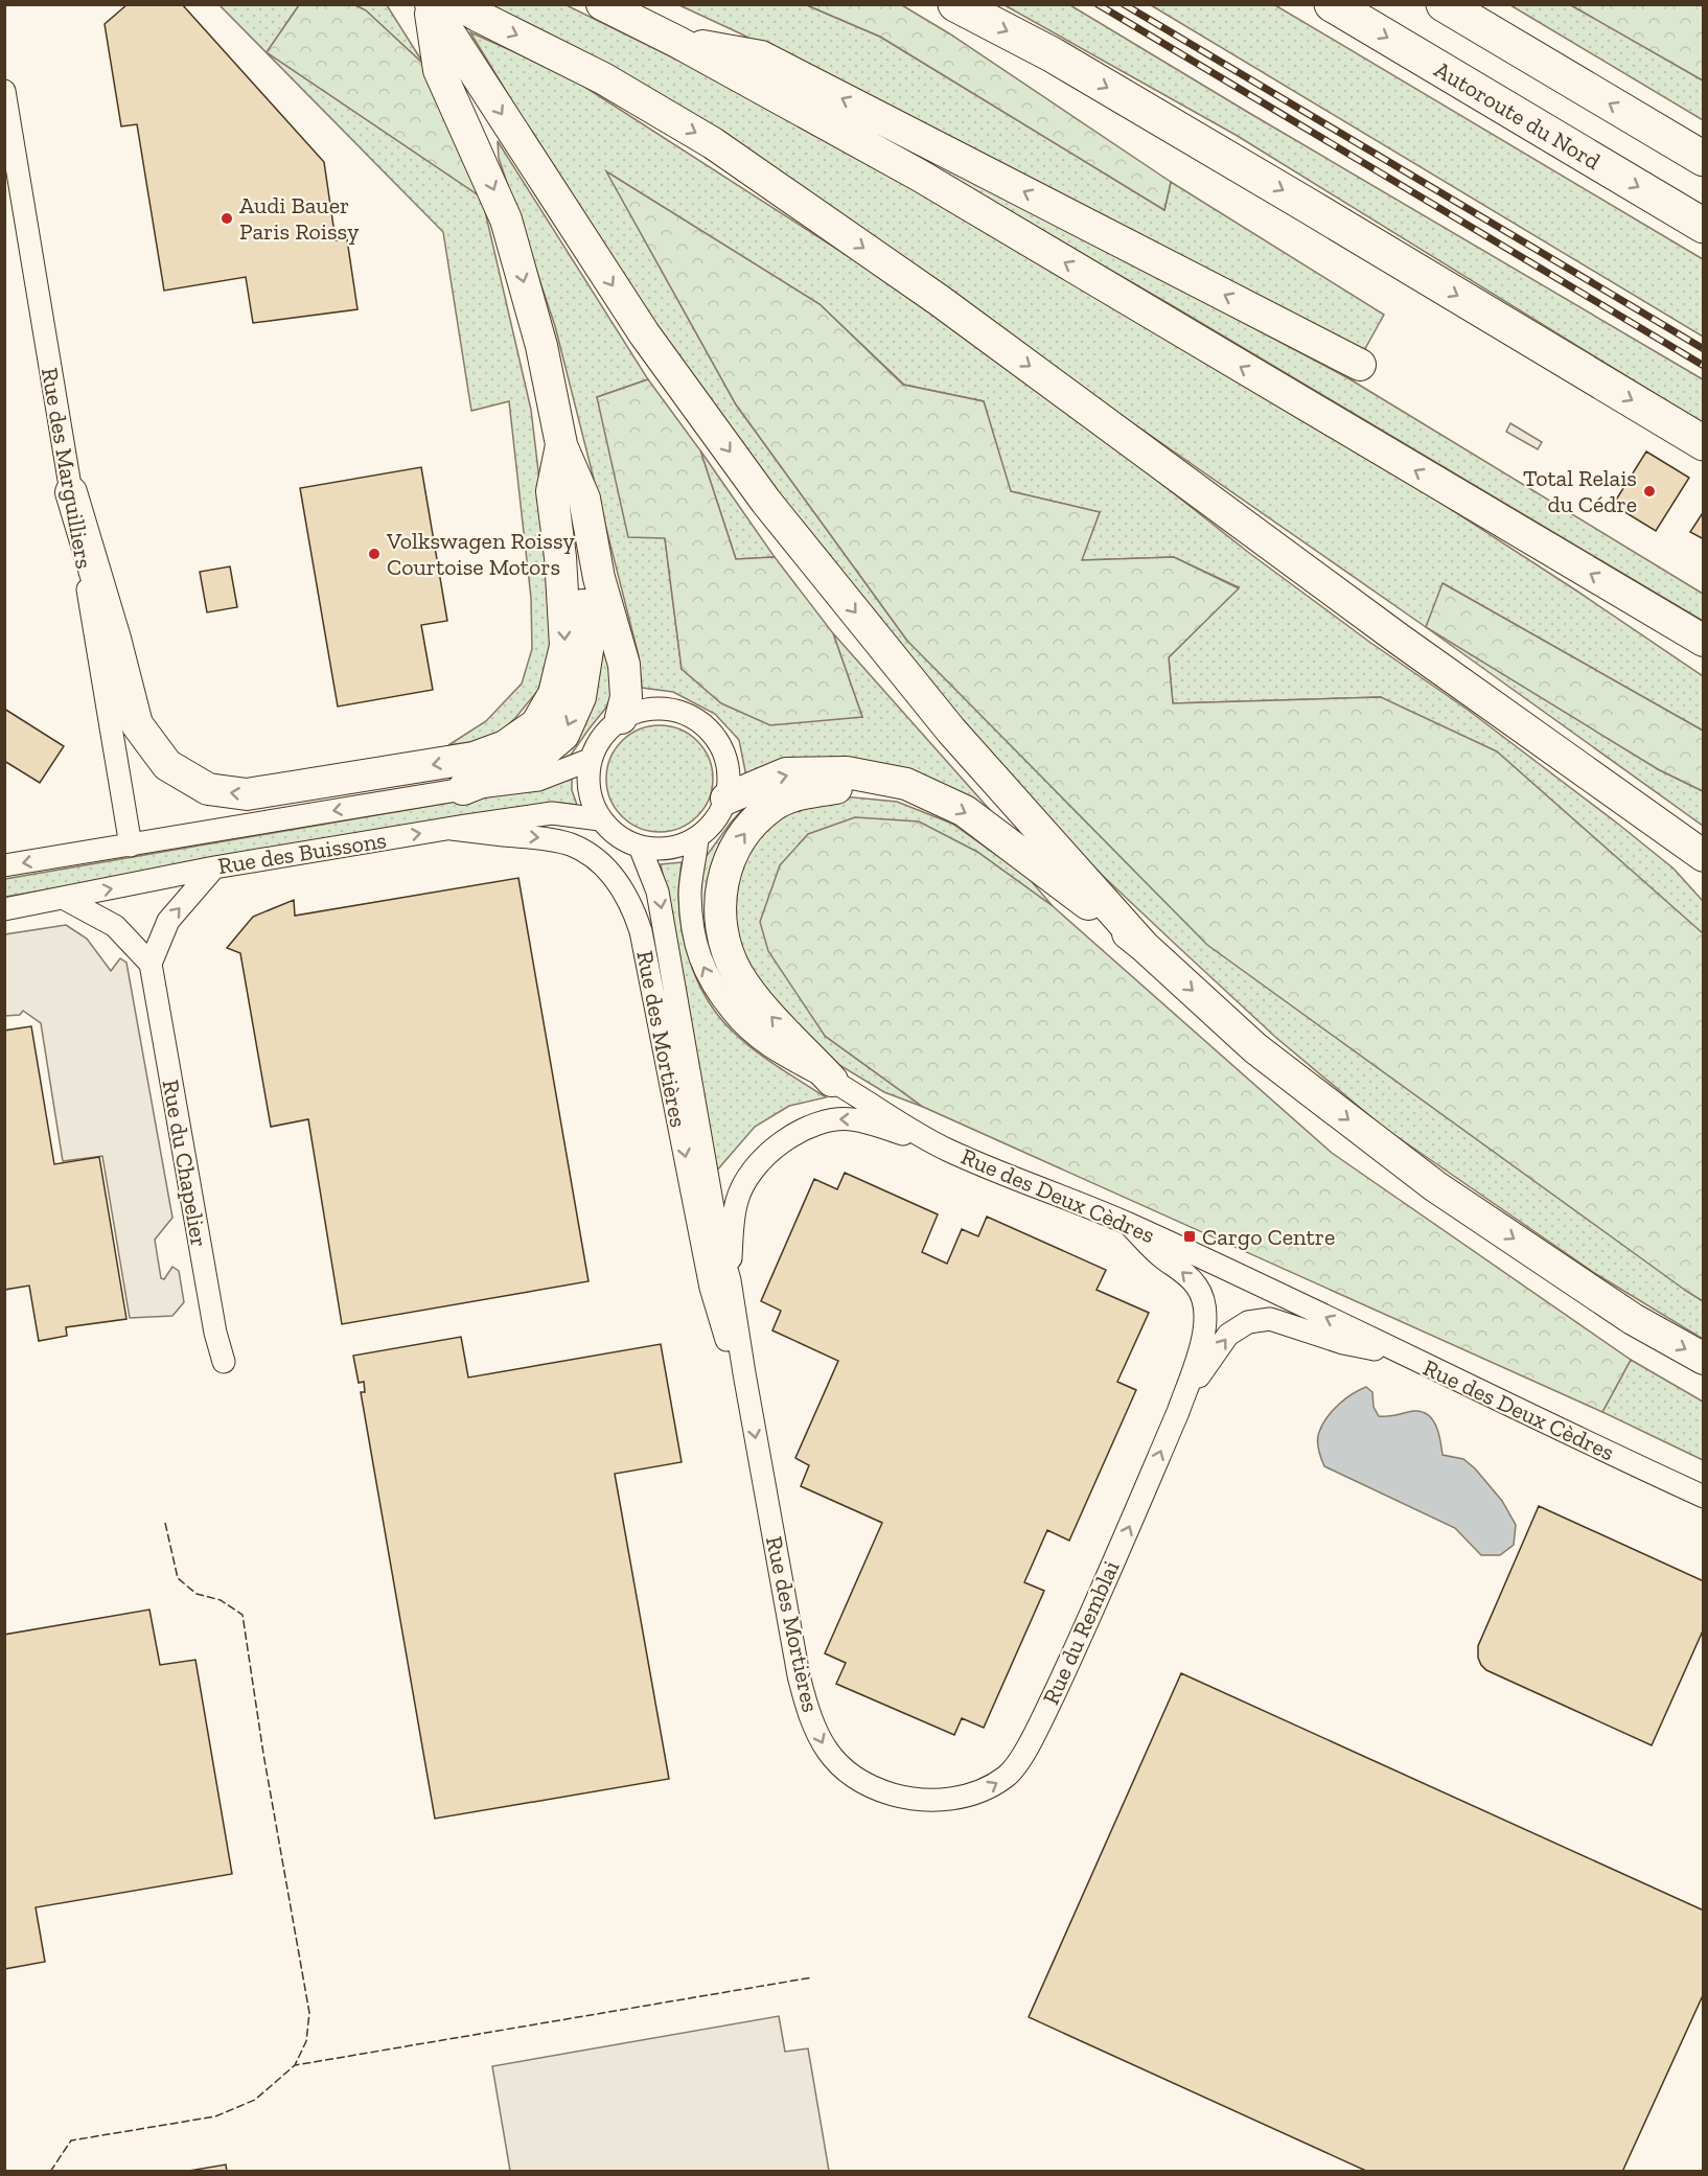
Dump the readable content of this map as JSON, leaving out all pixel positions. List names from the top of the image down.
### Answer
{
  "streets": {
    "highway": ["Autoroute du Nord"],
    "street": [
      "Rue des Marguilliers",
      "Rue des Buissons",
      "Rue des Mortières",
      "Rue du Chapelier",
      "Rue des Deux Cèdres",
      "Rue du Remblai"
    ]
  },
  "crossings": [
    ["Rue des Marguilliers", "Rue des Buissons"],
    ["Rue des Buissons", "Rue des Mortières"],
    ["Rue des Buissons", "Rue des Deux Cèdres"],
    ["Rue des Mortières", "Rue des Deux Cèdres"],
    ["Rue des Mortières", "Rue du Remblai"],
    ["Rue des Deux Cèdres", "Rue du Remblai"]
  ],
  "one_way": ["Rue des Mortières", "Rue des Deux Cèdres"],
  "places": {
    "other": ["Audi Bauer Paris Roissy", "Total Relais du Cédre", "Volkswagen Roissy Courtoise Motors"],
    "transit": ["Cargo Centre"]
  }
}
